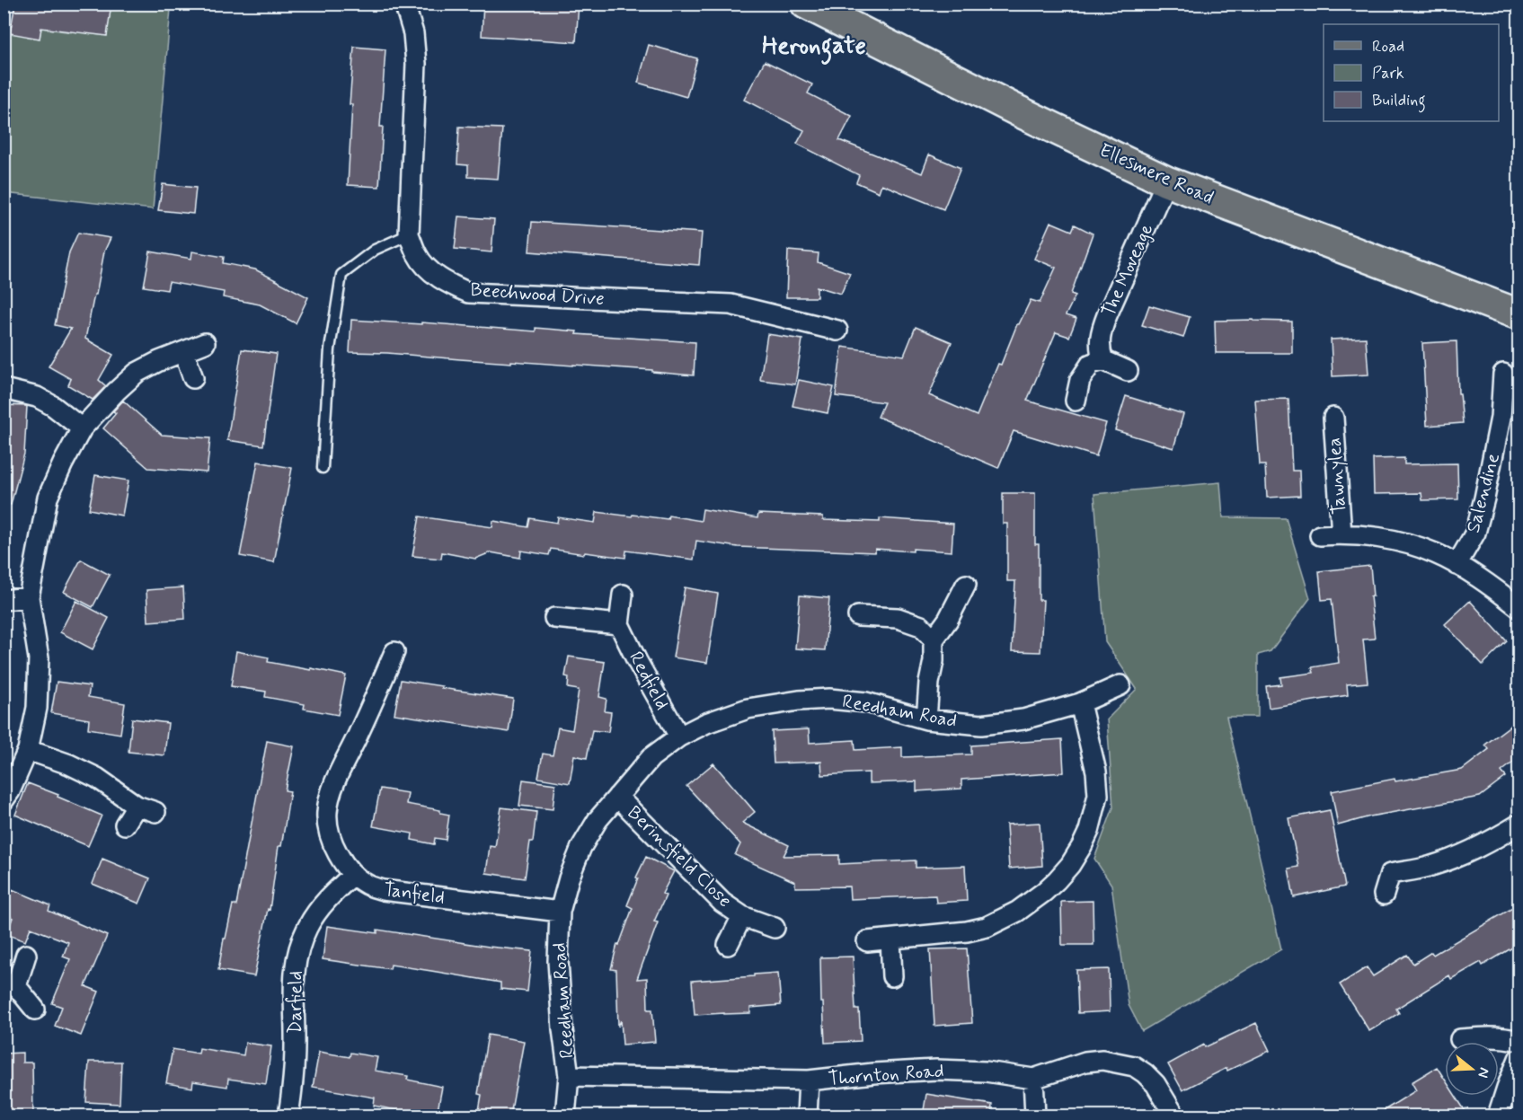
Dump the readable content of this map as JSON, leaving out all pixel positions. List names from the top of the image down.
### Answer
{
  "streets": {
    "main road": ["Ellesmere Road"],
    "street": [
      "The Moveage",
      "Beechwood Drive",
      "Tawnylea",
      "Salendine",
      "Redfield",
      "Reedham Road",
      "Berinsfield Close",
      "Tanfield",
      "Darfield",
      "Thornton Road"
    ]
  },
  "crossings": [
    ["Ellesmere Road", "The Moveage"],
    ["Redfield", "Reedham Road"],
    ["Reedham Road", "Berinsfield Close"],
    ["Reedham Road", "Tanfield"],
    ["Reedham Road", "Thornton Road"],
    ["Tanfield", "Darfield"]
  ],
  "districts": ["Herongate"],
  "legend": ["Road", "Park", "Building"],
  "north": "right"
}
